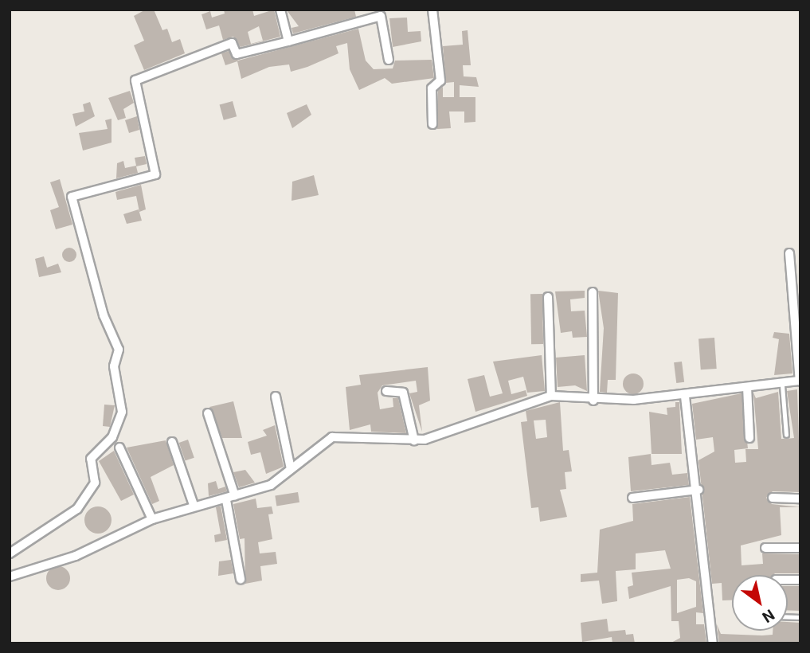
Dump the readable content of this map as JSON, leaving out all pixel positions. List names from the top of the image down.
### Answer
{
  "north": "bottom right"
}
